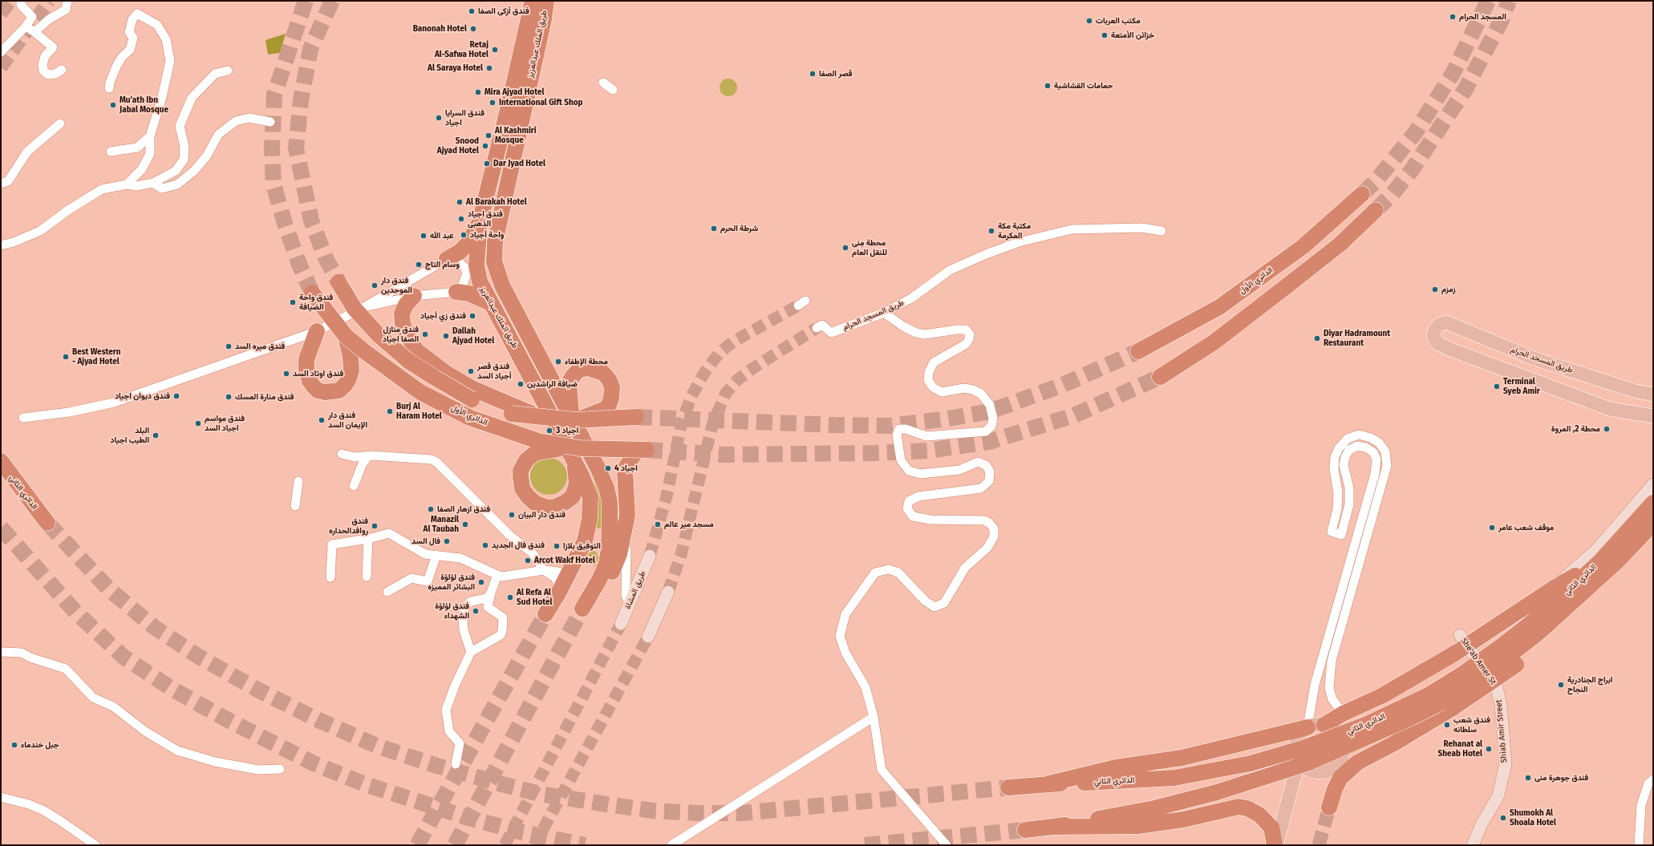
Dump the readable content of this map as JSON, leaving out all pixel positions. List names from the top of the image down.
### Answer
{
  "streets": {
    "highway": ["طريق الملك عبدالعزيز", "الدائري الأول", "الدائري الثاني"],
    "main road": ["طريق المسجد الحرام"],
    "street": ["طريق المشاة", "She'ab Amer St", "Shiab Amir Street"]
  },
  "crossings": [
    ["طريق الملك عبدالعزيز", "الدائري الأول"],
    ["She'ab Amer St", "Shiab Amir Street"]
  ],
  "places": [
    "فندق أزكى الصفا",
    "المسجد الحرام",
    "مكتب العربات",
    "Banonah Hotel",
    "خزائن الأمتعة",
    "Retaj Al-Safwa Hotel",
    "Al Saraya Hotel",
    "قصر الصفا",
    "حمامات القشاشية",
    "Mira Ajyad Hotel",
    "International Gift Shop",
    "Mu'ath Ibn Jabal Mosque",
    "فندق السرايا اجياد",
    "Al Kashmiri Mosque",
    "Snood Ajyad Hotel",
    "Dar Jyad Hotel",
    "Al Barakah Hotel",
    "فندق اجیاد الذهبی",
    "شرطة الحرم",
    "مكتبة مكة المكرمة",
    "واحة أجياد",
    "عبد الله",
    "محطة مِنى للنقل العام",
    "وسام التاج",
    "فندق دار الموحدین",
    "زمزم",
    "فندق واحة الضيافة",
    "فندق زي أجياد",
    "فندق منازل الصفا اجیاد",
    "Dallah Ajyad Hotel",
    "Diyar Hadramount Restaurant",
    "فندق ميره السد",
    "Best Western - Ajyad Hotel",
    "محطة الإطفاء",
    "فندق قصر أجياد السد",
    "فندق اوتاد السد",
    "ضيافة الراشدين",
    "Terminal Syeb Amir",
    "فندق ديوان اجياد",
    "فندق منارة المسك",
    "Burj Al Haram Hotel",
    "فندق دار الإيمان السد",
    "فندق مواسم اجياد السد",
    "محطة 2, المروة",
    "اجياد 3",
    "البلد الطيب اجياد",
    "اجياد 4",
    "فندق ازهار الصفا",
    "فندق دار البيان",
    "Manazil Al Taubah",
    "مسجد مير عالم",
    "فندق روافدالحدارہ",
    "موقف شعب عامر",
    "فال السد",
    "فندق فال الجديد",
    "التوفيق بلازا",
    "Arcot Wakf Hotel",
    "فندق لؤلؤة البشائر المميزه",
    "Al Refa Al Sud Hotel",
    "فندق لؤلؤة الشهداء",
    "ابراج الجنادرية النجاح",
    "فندق شعب سلطانه",
    "جبل خندماء",
    "Rehanat al Sheab Hotel",
    "فندق جوهرة منى",
    "Shumokh Al Shoala Hotel"
  ]
}
